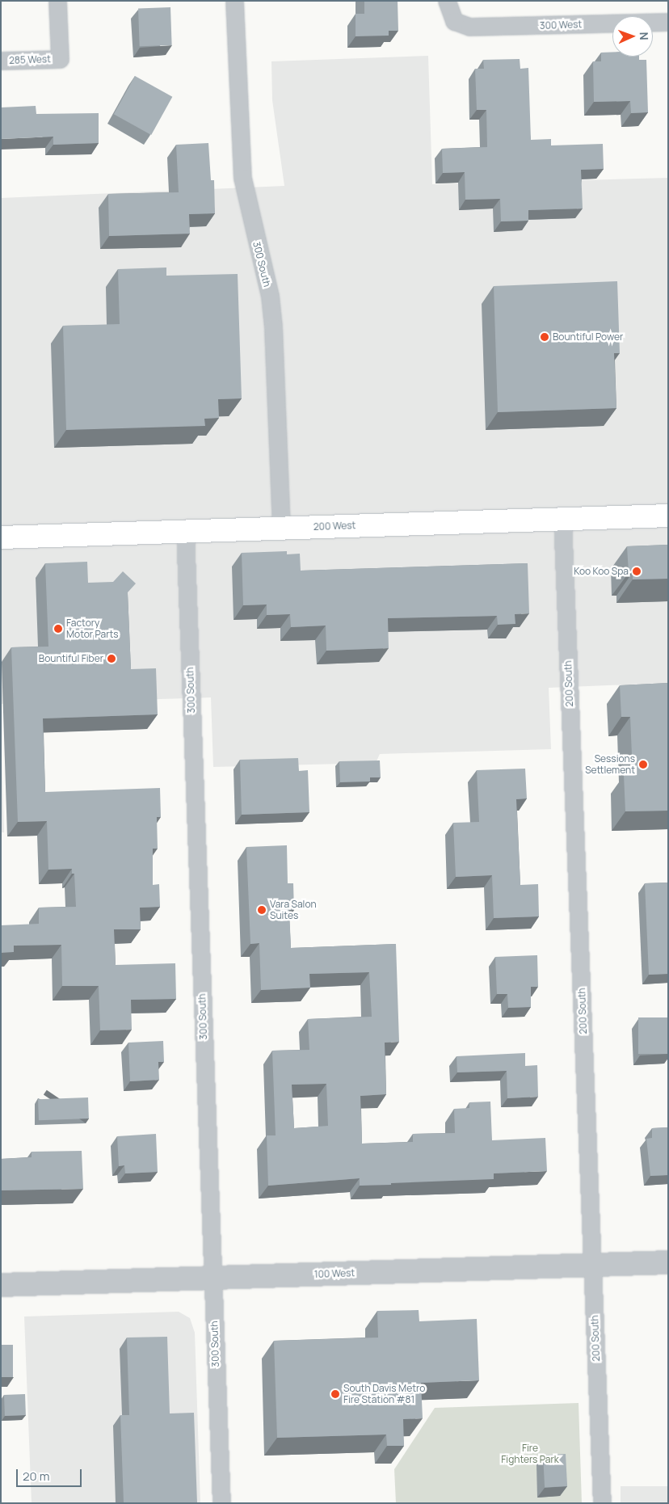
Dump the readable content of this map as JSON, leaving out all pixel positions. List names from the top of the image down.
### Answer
{
  "streets": {
    "main road": ["200 West"],
    "street": [
      "300 West",
      "285 West",
      "300 South",
      "200 South",
      "100 West"
    ]
  },
  "crossings": [
    ["300 South", "200 West"],
    ["300 South", "100 West"],
    ["200 West", "200 South"],
    ["200 South", "100 West"]
  ],
  "parks": ["Fire Fighters Park"],
  "places": [
    "Bountiful Power",
    "Koo Koo Spa",
    "Factory Motor Parts",
    "Bountiful Fiber",
    "Sessions Settlement",
    "Vara Salon Suites",
    "South Davis Metro Fire Station #81"
  ],
  "scale_bar": "20 m",
  "north": "right"
}
